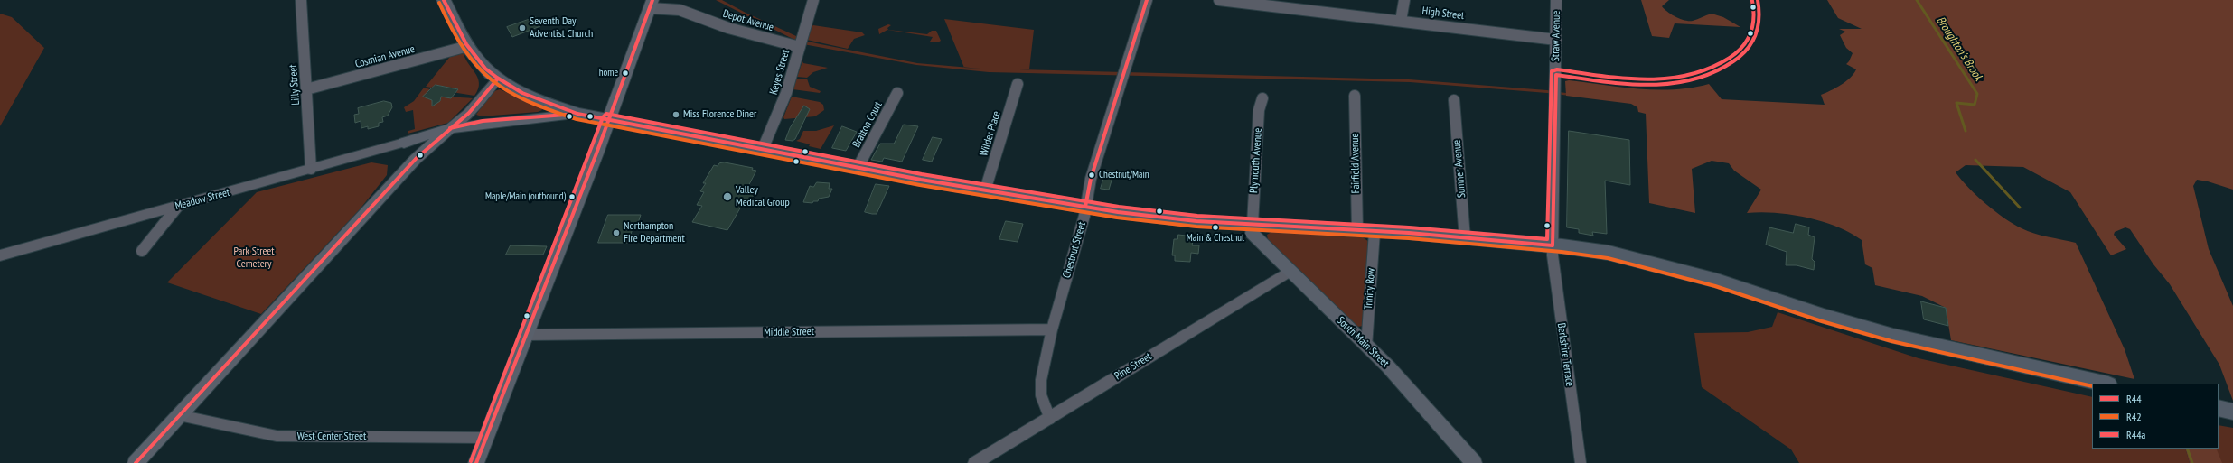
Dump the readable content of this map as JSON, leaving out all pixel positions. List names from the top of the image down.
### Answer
{
  "streets": {
    "main road": ["South Main Street"],
    "street": [
      "High Street",
      "Depot Avenue",
      "Straw Avenue",
      "Cosmian Avenue",
      "Keyes Street",
      "Lilly Street",
      "Bratton Court",
      "Wilder Place",
      "Plymouth Avenue",
      "Fairfield Avenue",
      "Sumner Avenue",
      "Meadow Street",
      "Chestnut Street",
      "Trinity Row",
      "Middle Street",
      "Berkshire Terrace",
      "Pine Street",
      "West Center Street"
    ]
  },
  "crossings": [
    ["High Street", "Straw Avenue"],
    ["Depot Avenue", "Keyes Street"],
    ["Straw Avenue", "Berkshire Terrace"],
    ["Cosmian Avenue", "Lilly Street"],
    ["Lilly Street", "Meadow Street"],
    ["Plymouth Avenue", "South Main Street"],
    ["Chestnut Street", "Middle Street"],
    ["Chestnut Street", "Pine Street"],
    ["Trinity Row", "South Main Street"],
    ["South Main Street", "Pine Street"]
  ],
  "water": ["Broughton's Brook"],
  "parks": ["Park Street Cemetery"],
  "places": [
    "Seventh Day Adventist Church",
    "home",
    "Miss Florence Diner",
    "Chestnut/Main",
    "Maple/Main (outbound)",
    "Valley Medical Group",
    "Main & Chestnut",
    "Northampton Fire Department"
  ],
  "lines": ["transit line R44", "transit line R44a", "transit line R42"],
  "legend": ["R44", "R42", "R44a"]
}
